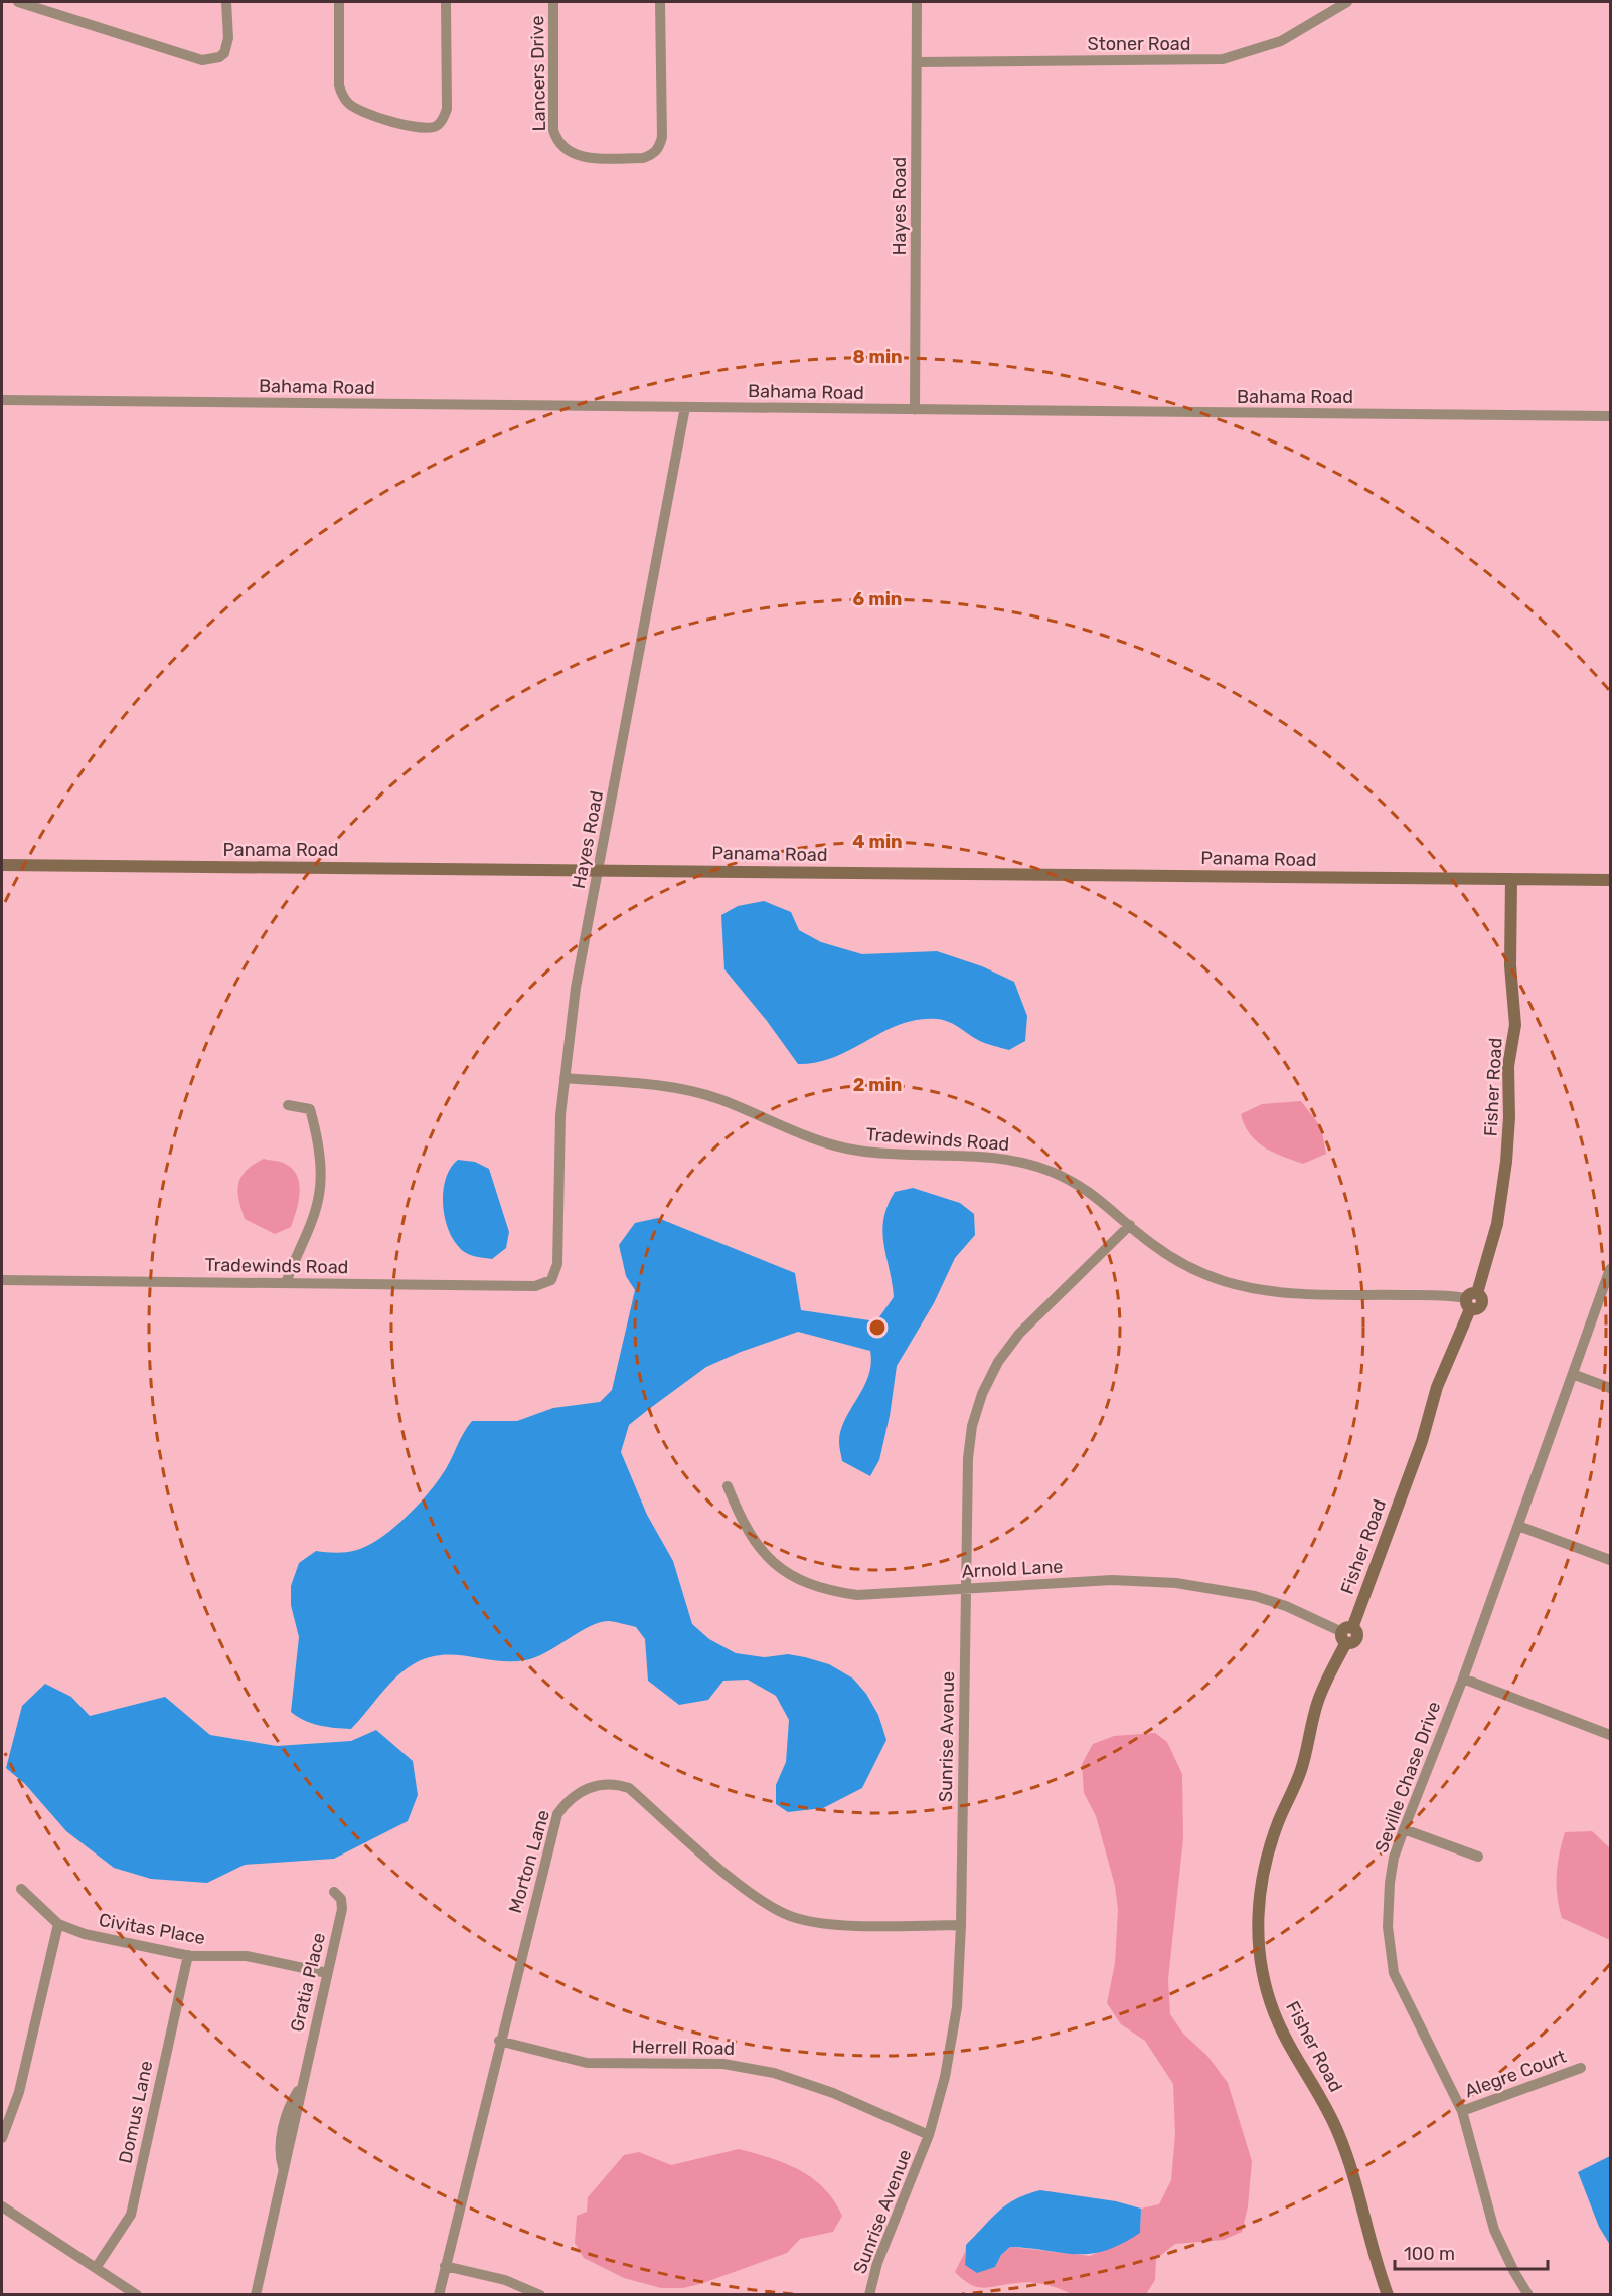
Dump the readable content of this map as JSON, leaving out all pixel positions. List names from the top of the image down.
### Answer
{
  "streets": {
    "street": [
      "Stoner Road",
      "Lancers Drive",
      "Hayes Road",
      "Bahama Road",
      "Panama Road",
      "Fisher Road",
      "Tradewinds Road",
      "Arnold Lane",
      "Sunrise Avenue",
      "Seville Chase Drive",
      "Morton Lane",
      "Civitas Place",
      "Gratia Place",
      "Herrell Road",
      "Alegre Court",
      "Domus Lane"
    ]
  },
  "crossings": [
    ["Stoner Road", "Hayes Road"],
    ["Hayes Road", "Bahama Road"],
    ["Hayes Road", "Panama Road"],
    ["Hayes Road", "Tradewinds Road"],
    ["Panama Road", "Fisher Road"],
    ["Fisher Road", "Tradewinds Road"],
    ["Fisher Road", "Arnold Lane"],
    ["Tradewinds Road", "Sunrise Avenue"],
    ["Arnold Lane", "Sunrise Avenue"],
    ["Sunrise Avenue", "Morton Lane"],
    ["Sunrise Avenue", "Herrell Road"],
    ["Seville Chase Drive", "Alegre Court"],
    ["Morton Lane", "Herrell Road"],
    ["Civitas Place", "Gratia Place"],
    ["Civitas Place", "Domus Lane"]
  ],
  "scale_bar": "100 m",
  "rings": [
    "8 min",
    "6 min",
    "4 min",
    "2 min"
  ]
}
